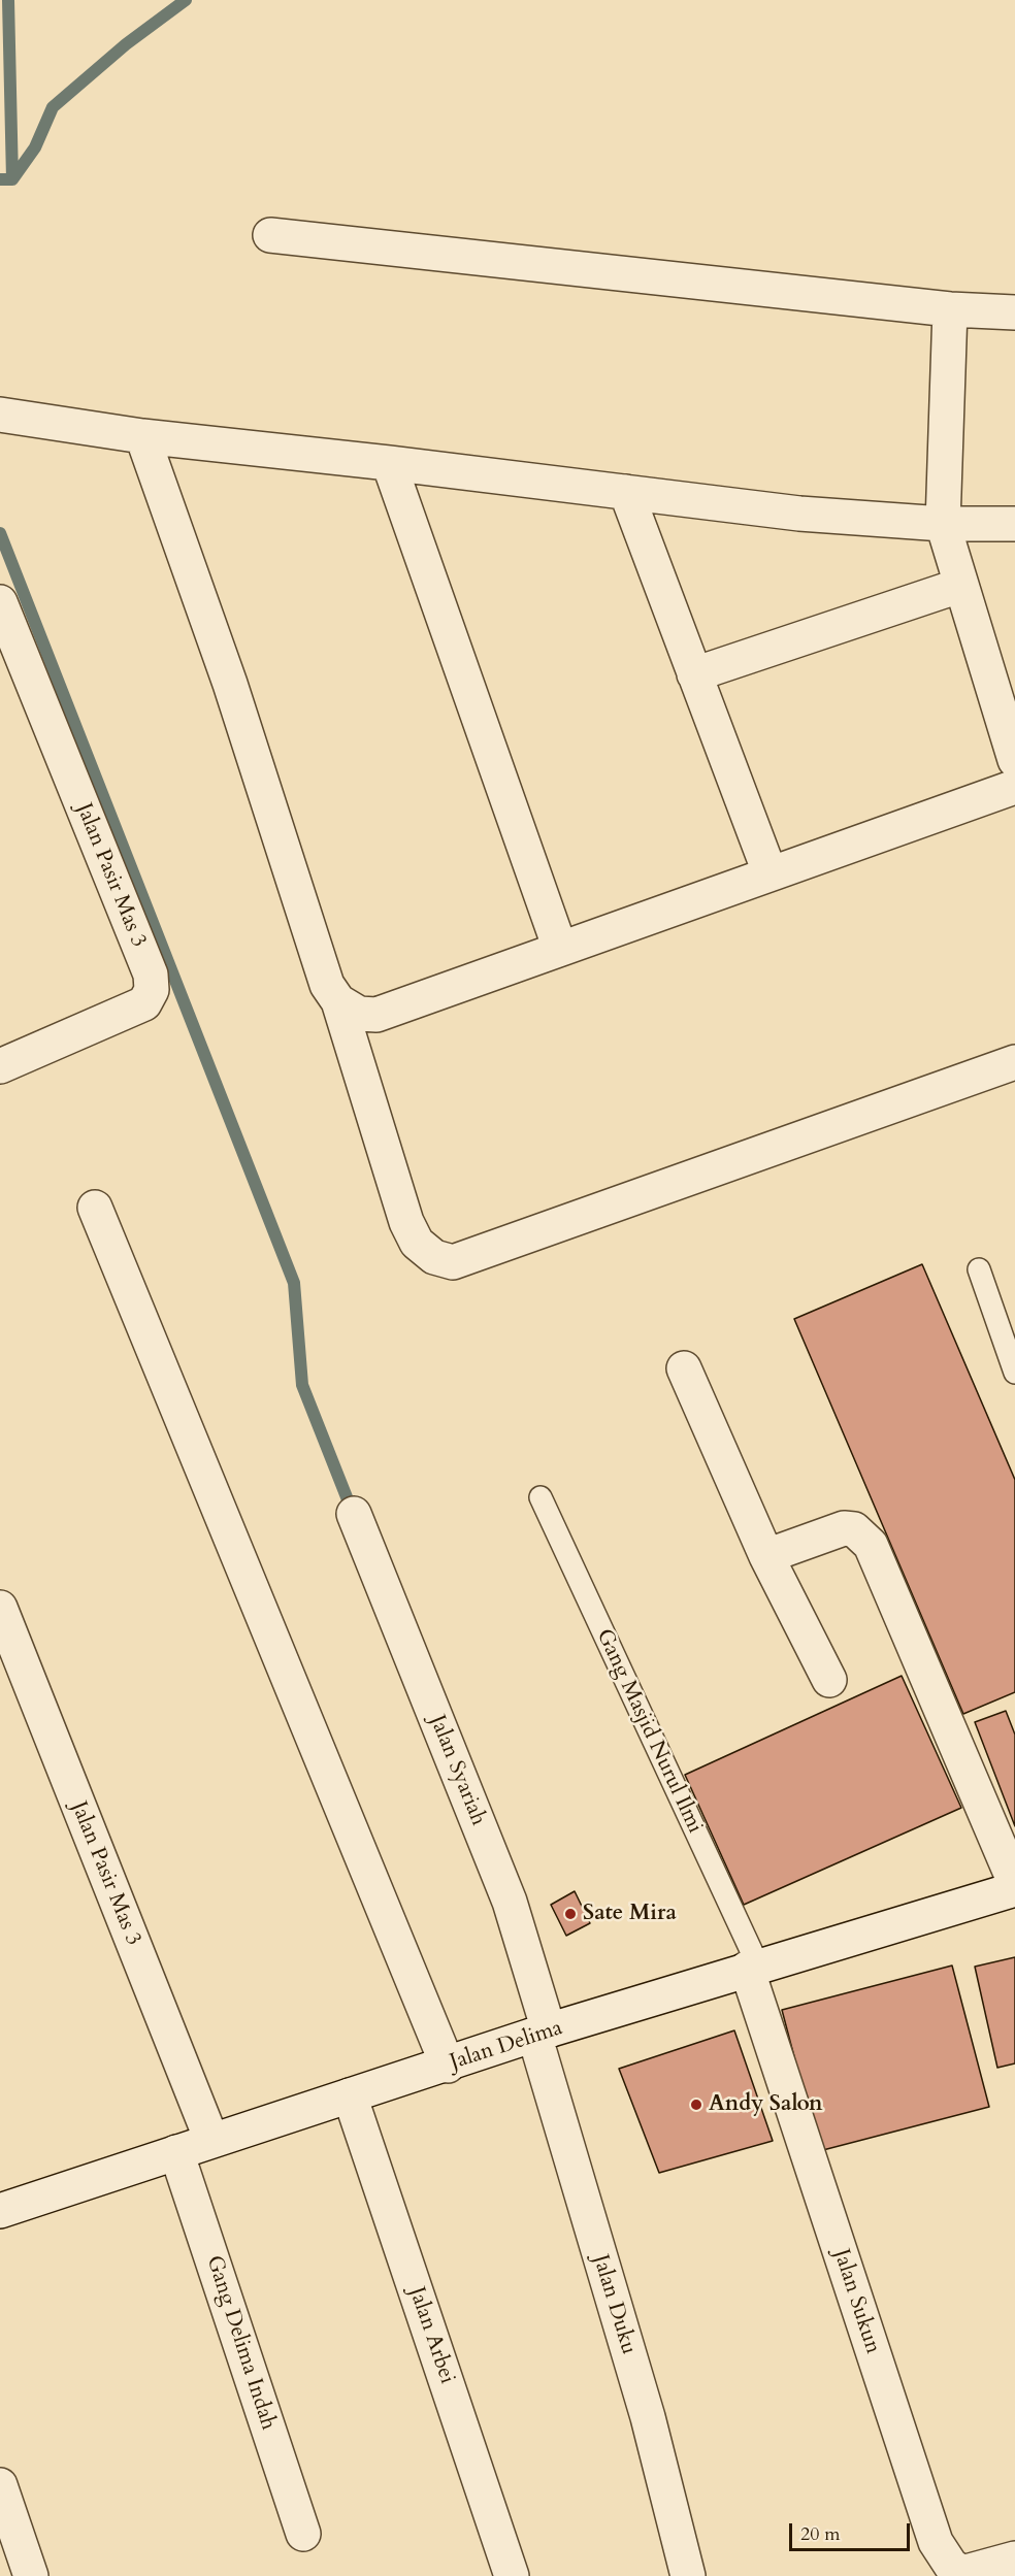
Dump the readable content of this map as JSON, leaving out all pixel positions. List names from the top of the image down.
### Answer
{
  "streets": {
    "street": [
      "Jalan Pasir Mas 3",
      "Jalan Syariah",
      "Jalan Delima",
      "Jalan Sukun",
      "Jalan Duku",
      "Jalan Arbei",
      "Gang Delima Indah"
    ],
    "lane": ["Gang Masjid Nurul Ilmi"]
  },
  "crossings": [
    ["Jalan Pasir Mas 3", "Jalan Delima"],
    ["Gang Masjid Nurul Ilmi", "Jalan Delima"],
    ["Gang Masjid Nurul Ilmi", "Jalan Sukun"],
    ["Jalan Syariah", "Jalan Delima"],
    ["Jalan Syariah", "Jalan Duku"],
    ["Jalan Delima", "Jalan Sukun"],
    ["Jalan Delima", "Jalan Duku"],
    ["Jalan Delima", "Jalan Arbei"],
    ["Jalan Delima", "Gang Delima Indah"]
  ],
  "places": ["Sate Mira", "Andy Salon"],
  "scale_bar": "20 m"
}
